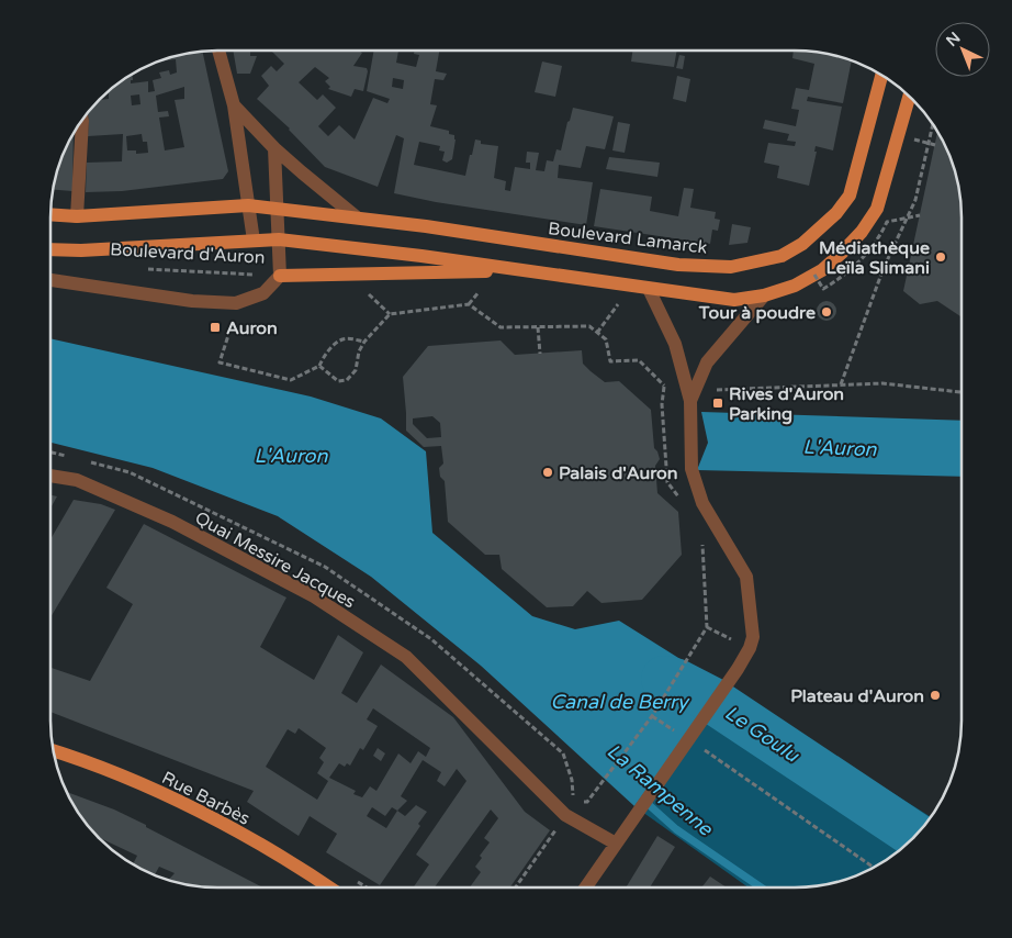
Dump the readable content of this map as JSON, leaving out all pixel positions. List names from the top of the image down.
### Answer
{
  "streets": {
    "main road": ["Boulevard Lamarck", "Boulevard d'Auron", "Rue Barbès"],
    "street": ["Quai Messire Jacques"]
  },
  "crossings": [
    ["Boulevard Lamarck", "Boulevard d'Auron"]
  ],
  "water": [
    "L'Auron",
    "Canal de Berry",
    "Le Goulu",
    "La Rampenne"
  ],
  "places": {
    "other": [
      "Médiathèque Leïla Slimani",
      "Tour à poudre",
      "Palais d'Auron",
      "Plateau d'Auron"
    ],
    "transit": ["Auron", "Rives d'Auron Parking"]
  },
  "north": "top left"
}
